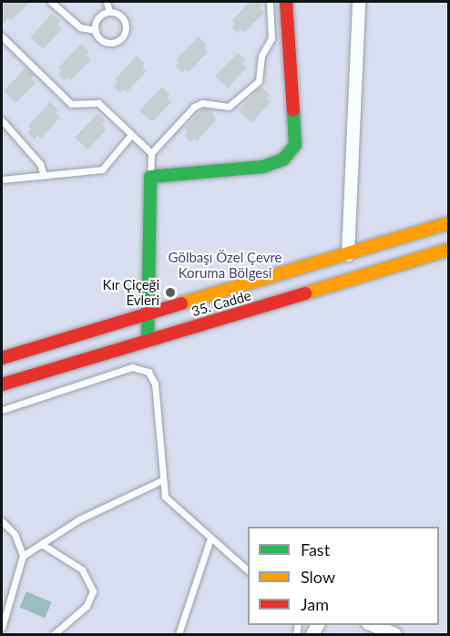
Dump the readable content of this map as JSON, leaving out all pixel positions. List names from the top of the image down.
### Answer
{
  "streets": {
    "street": ["35. Cadde"]
  },
  "parks": ["Gölbaşı Özel Çevre Koruma Bölgesi"],
  "places": ["Kır Çiçeği Evleri"],
  "legend": ["Fast", "Slow", "Jam"]
}
